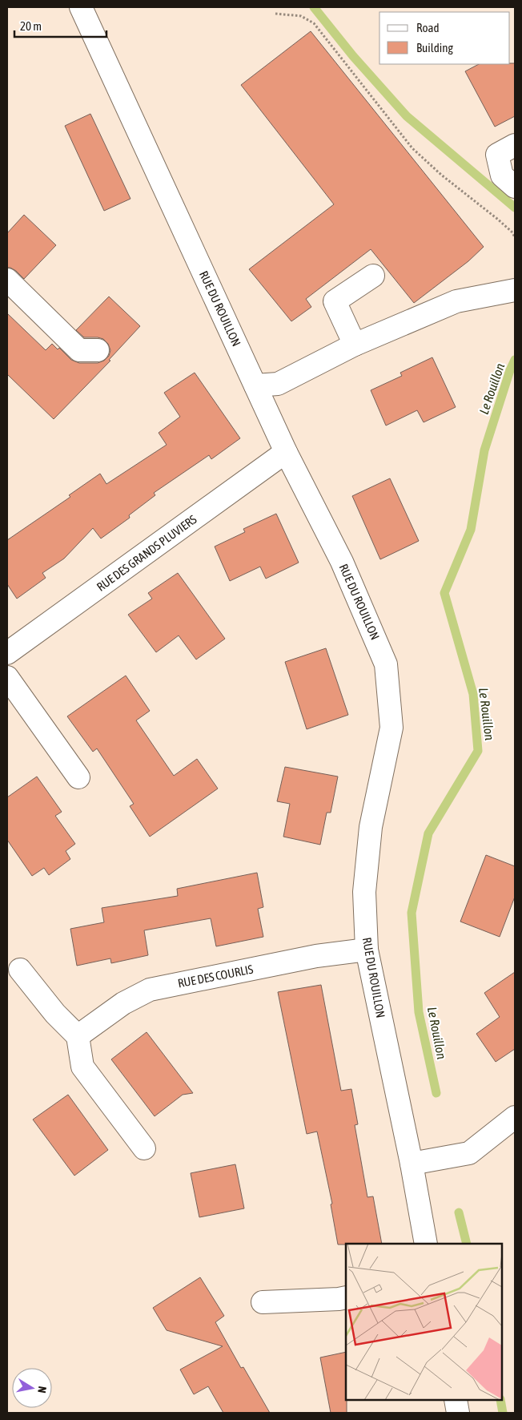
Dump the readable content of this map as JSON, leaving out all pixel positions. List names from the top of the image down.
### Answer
{
  "streets": {
    "street": ["RUE DU ROUILLON", "RUE DES GRANDS PLUVIERS", "RUE DES COURLIS"]
  },
  "crossings": [
    ["RUE DU ROUILLON", "RUE DES GRANDS PLUVIERS"],
    ["RUE DU ROUILLON", "RUE DES COURLIS"]
  ],
  "water": ["Le Rouillon"],
  "legend": ["Road", "Building"],
  "scale_bar": "20 m",
  "north": "right"
}
